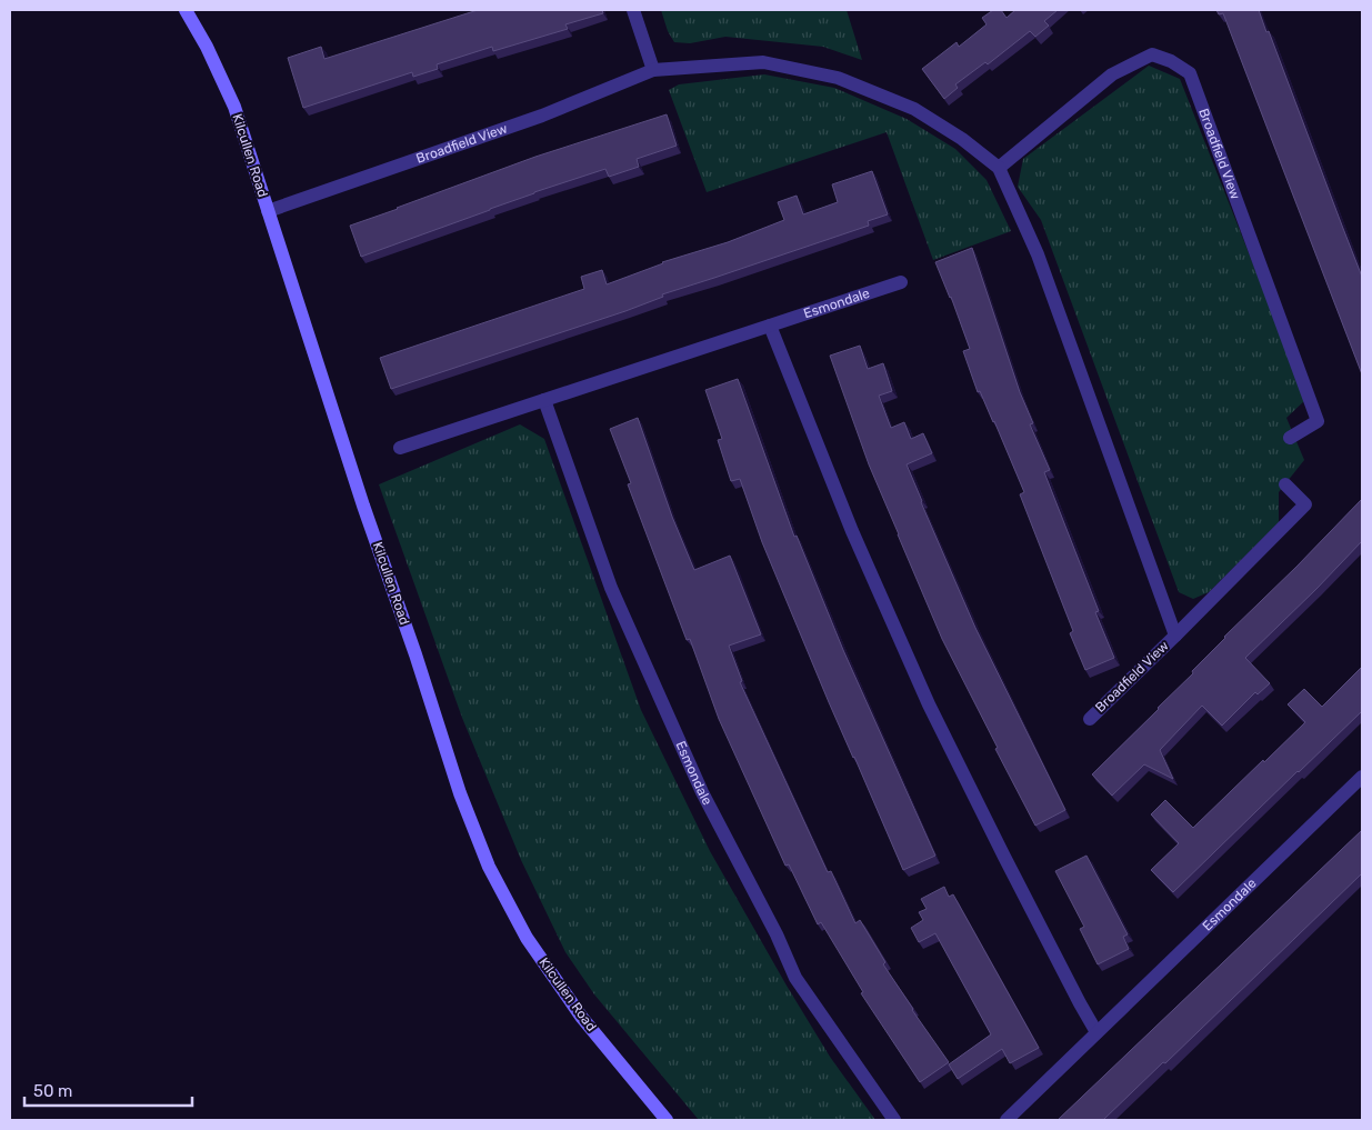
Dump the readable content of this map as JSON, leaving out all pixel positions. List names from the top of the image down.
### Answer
{
  "streets": {
    "main road": ["Kilcullen Road"],
    "street": ["Broadfield View", "Esmondale"]
  },
  "crossings": [
    ["Broadfield View", "Kilcullen Road"]
  ],
  "scale_bar": "50 m"
}
